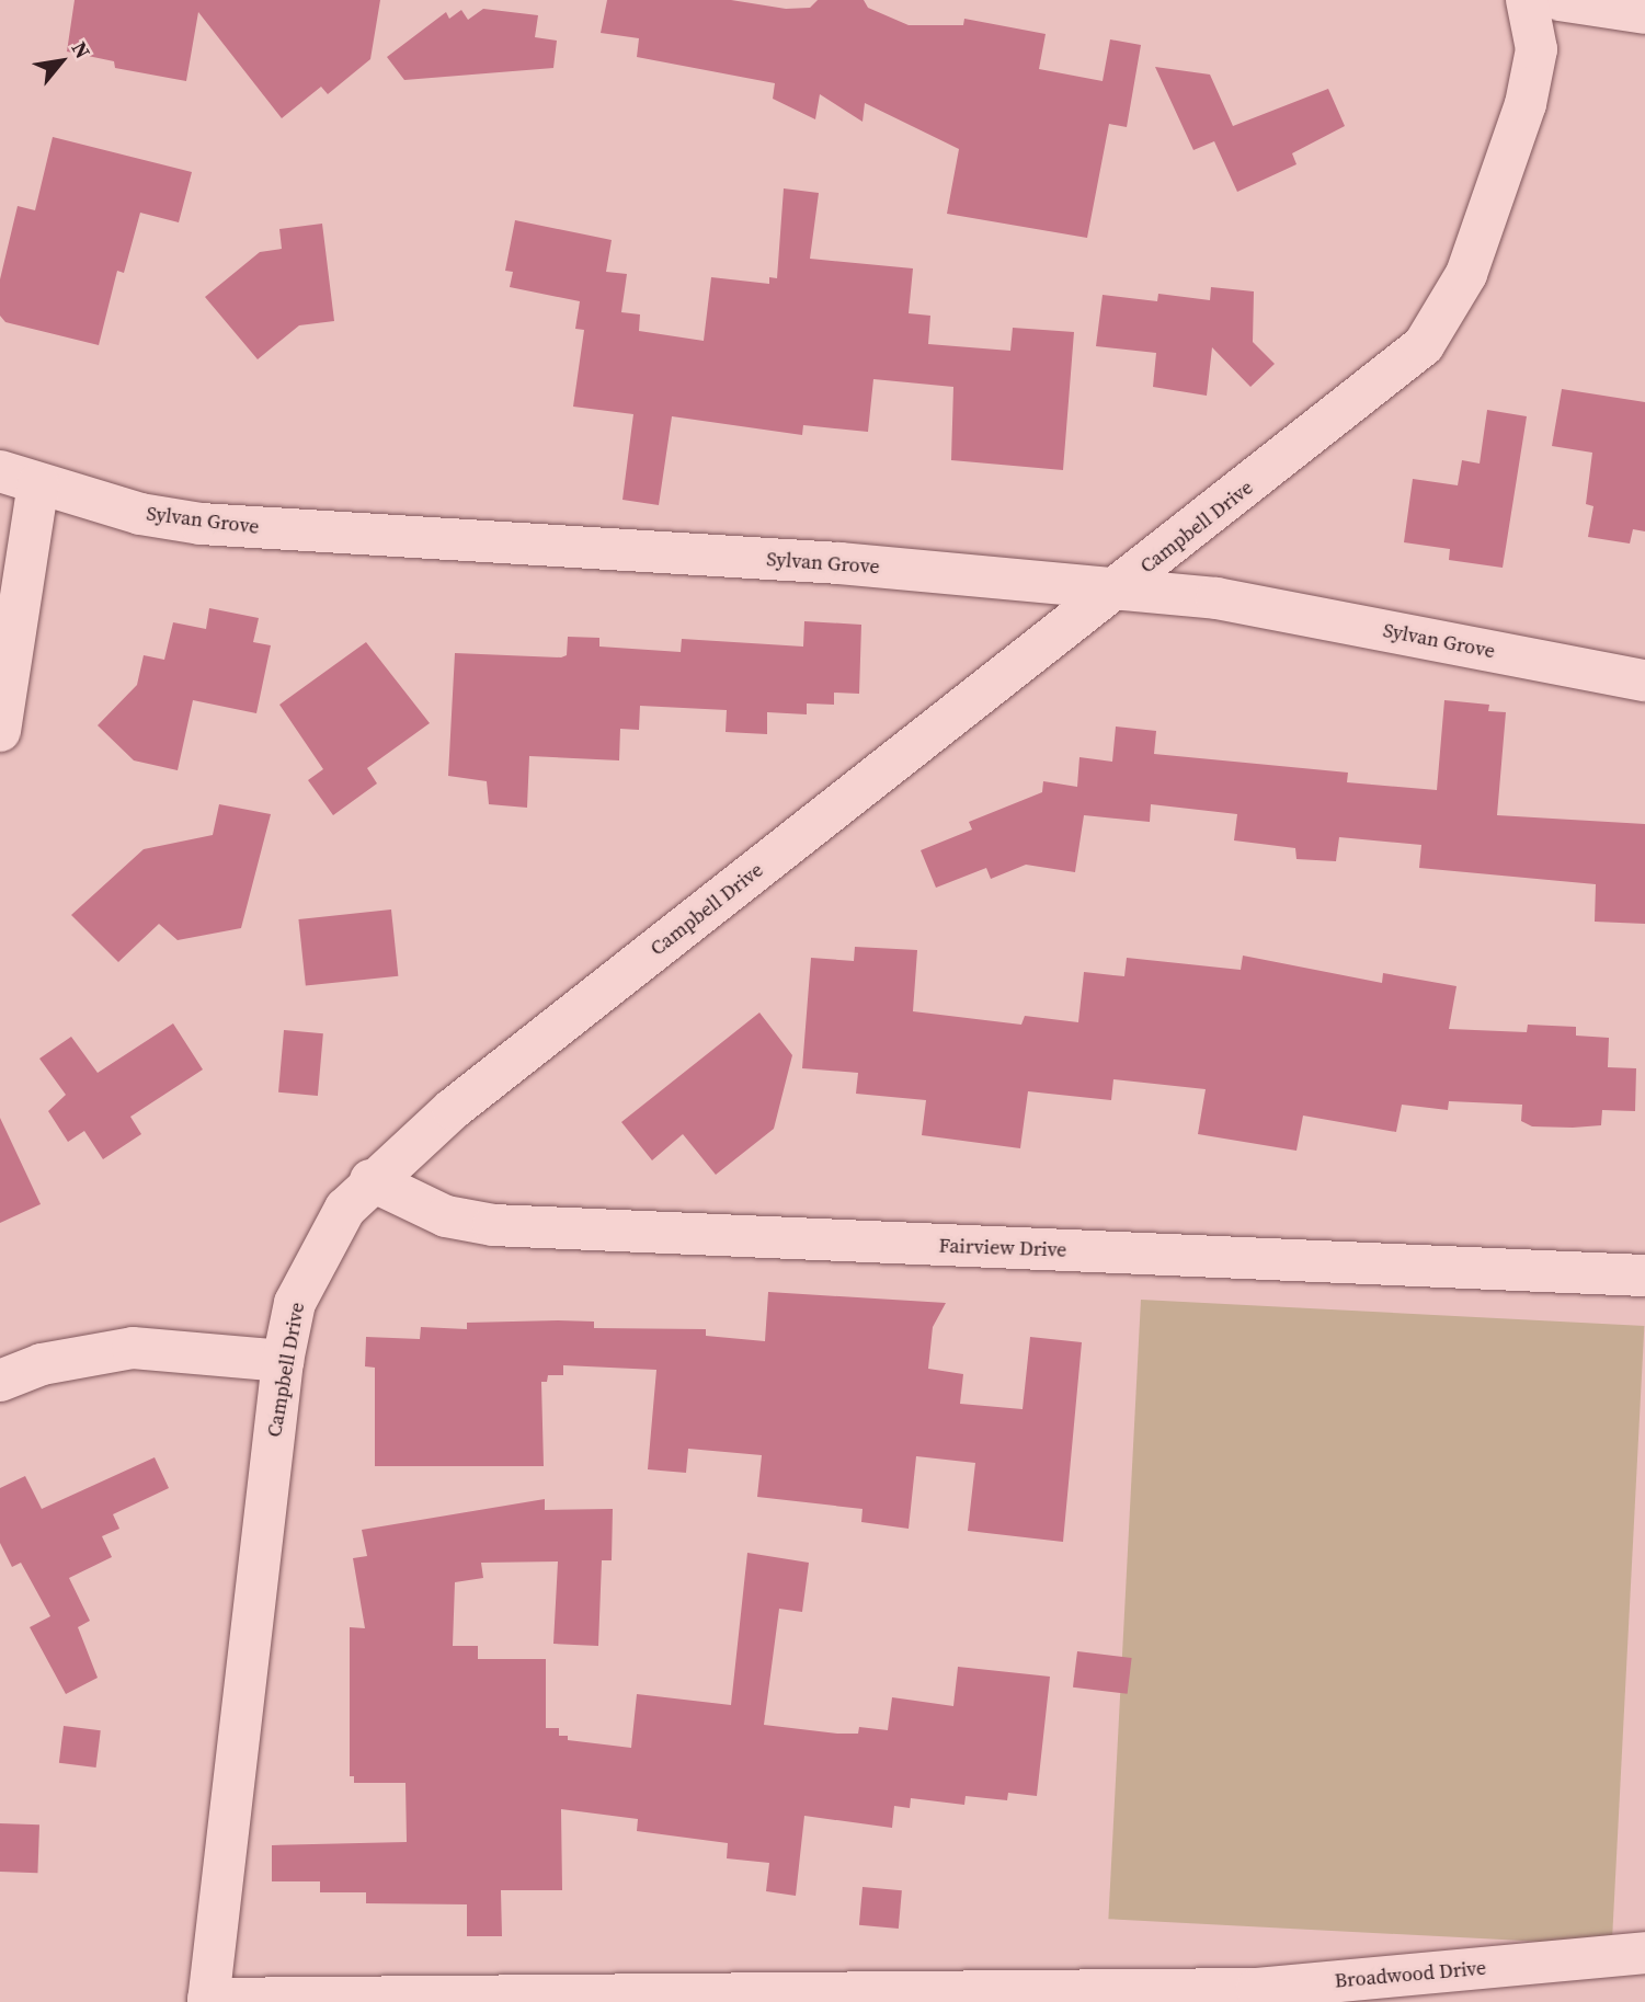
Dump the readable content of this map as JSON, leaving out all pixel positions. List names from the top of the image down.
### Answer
{
  "streets": {
    "street": [
      "Sylvan Grove",
      "Campbell Drive",
      "Fairview Drive",
      "Broadwood Drive"
    ]
  },
  "crossings": [
    ["Sylvan Grove", "Campbell Drive"],
    ["Campbell Drive", "Fairview Drive"],
    ["Campbell Drive", "Broadwood Drive"]
  ],
  "north": "top right"
}
